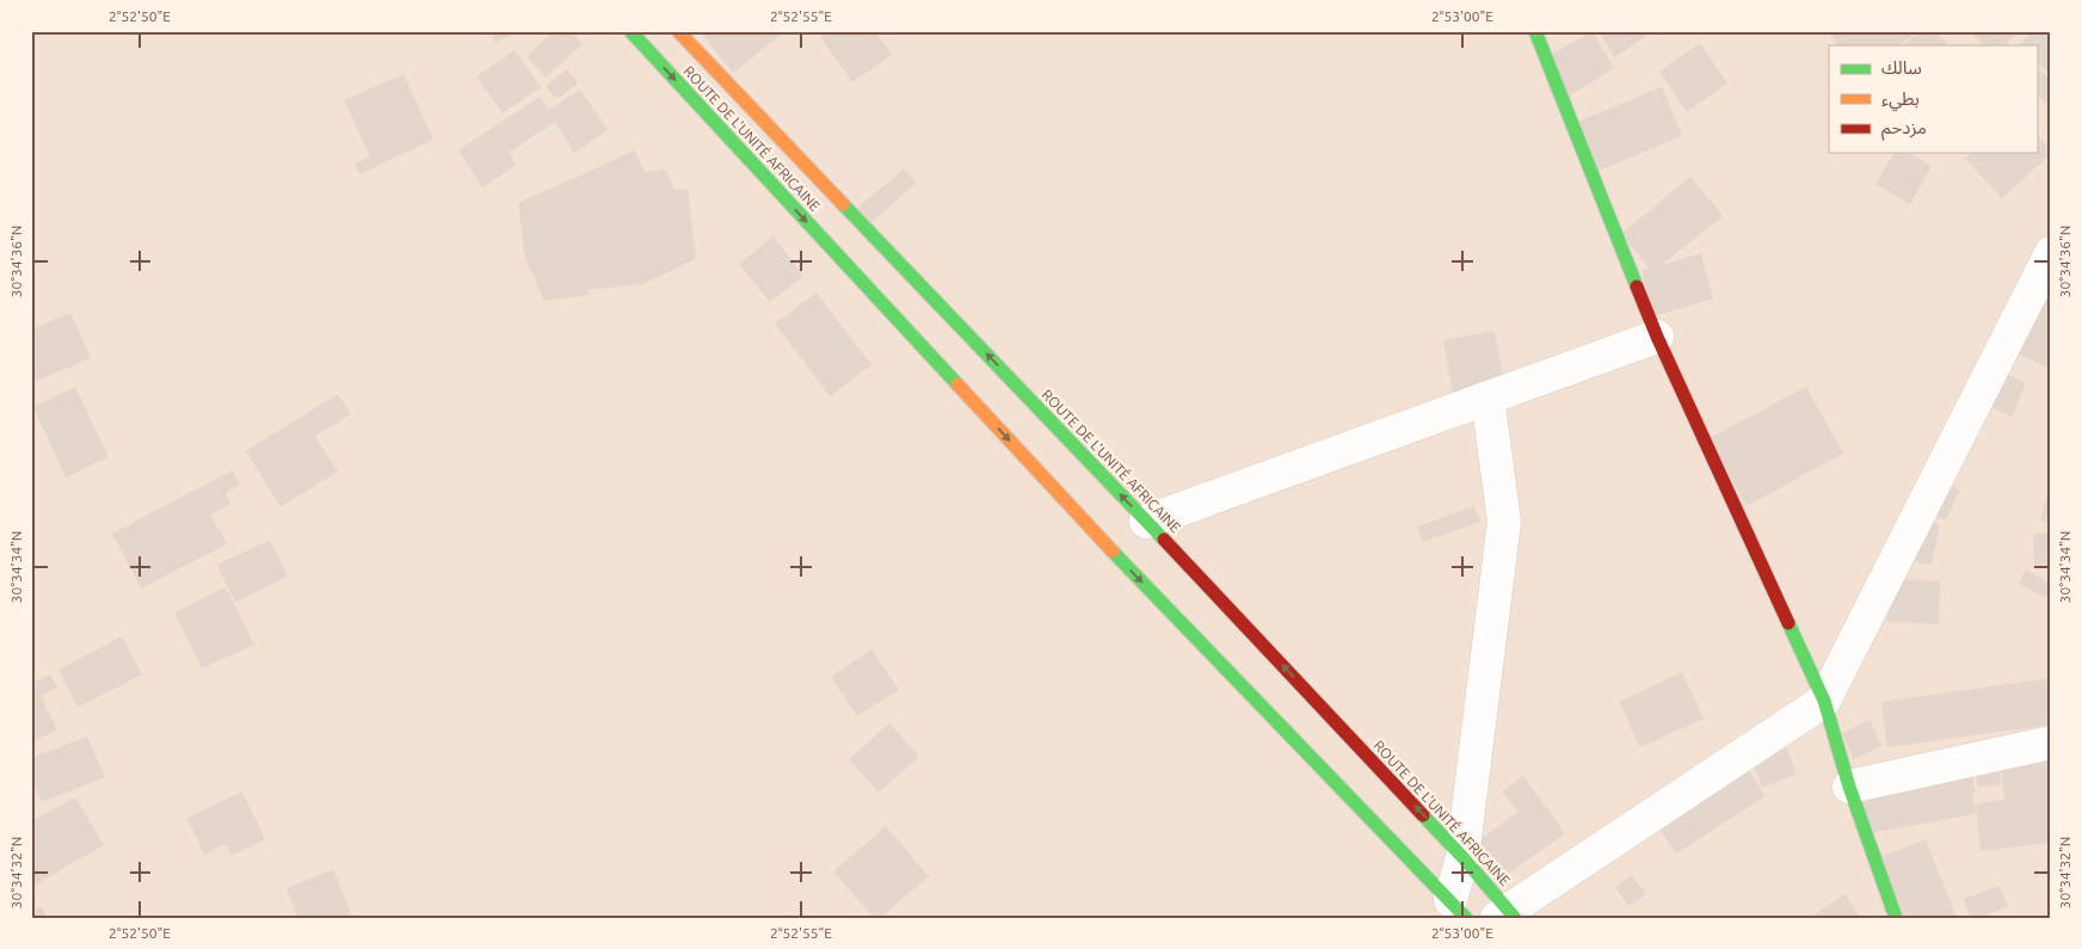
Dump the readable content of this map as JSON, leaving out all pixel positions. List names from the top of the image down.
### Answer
{
  "streets": {
    "main road": ["ROUTE DE L'UNITÉ AFRICAINE"]
  },
  "legend": ["سالك", "بطيء", "مزدحم"],
  "coordinates": [
    "2°52'50\"E",
    "2°52'55\"E",
    "2°53'00\"E",
    "30°34'36\"N",
    "30°34'34\"N",
    "30°34'32\"N"
  ]
}
